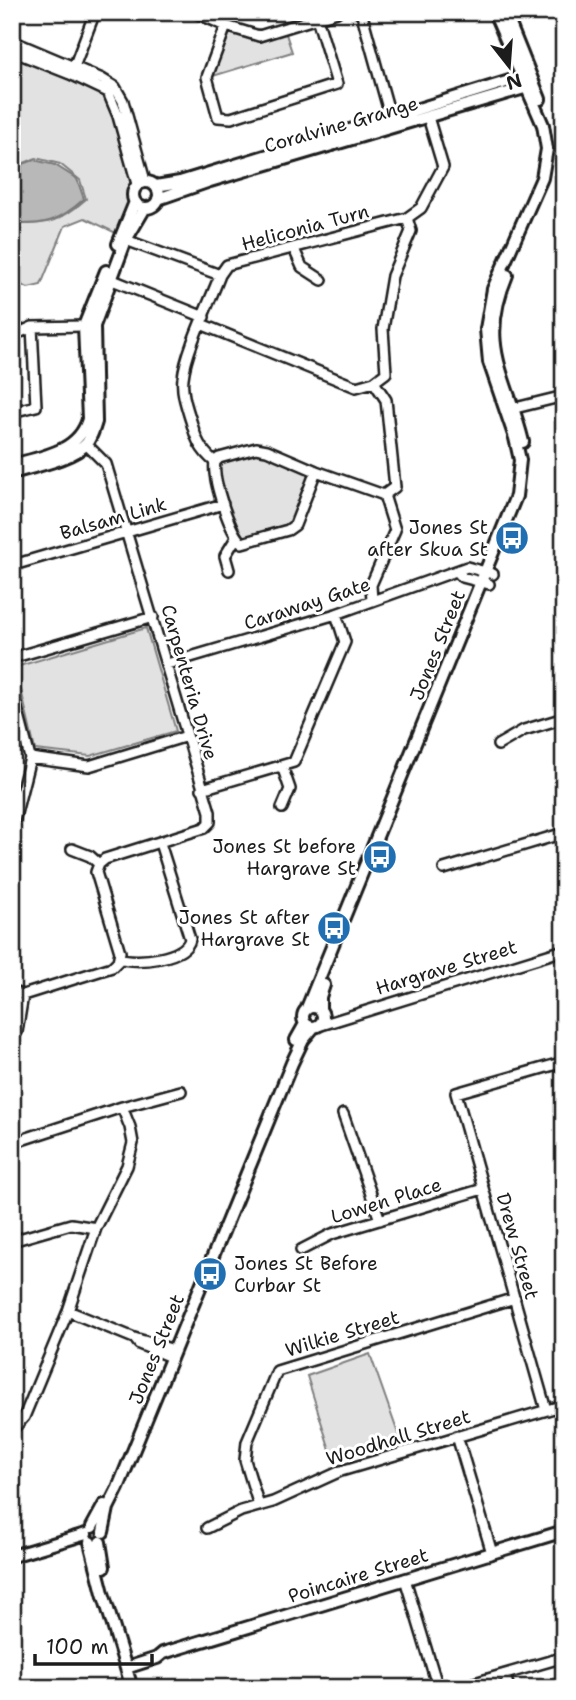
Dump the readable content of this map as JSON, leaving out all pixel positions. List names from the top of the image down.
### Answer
{
  "streets": {
    "street": [
      "Coralvine Grange",
      "Heliconia Turn",
      "Balsam Link",
      "Caraway Gate",
      "Jones Street",
      "Carpenteria Drive",
      "Hargrave Street",
      "Lowen Place",
      "Drew Street",
      "Wilkie Street",
      "Woodhall Street",
      "Poincaire Street"
    ]
  },
  "crossings": [
    ["Coralvine Grange", "Jones Street"],
    ["Coralvine Grange", "Carpenteria Drive"],
    ["Balsam Link", "Carpenteria Drive"],
    ["Caraway Gate", "Jones Street"],
    ["Caraway Gate", "Carpenteria Drive"],
    ["Jones Street", "Hargrave Street"],
    ["Lowen Place", "Drew Street"],
    ["Drew Street", "Wilkie Street"],
    ["Drew Street", "Woodhall Street"],
    ["Wilkie Street", "Woodhall Street"]
  ],
  "places": {
    "bus stop": [
      "Jones St after Skua St",
      "Jones St before Hargrave St",
      "Jones St after Hargrave St",
      "Jones St Before Curbar St"
    ]
  },
  "scale_bar": "100 m",
  "north": "bottom"
}
